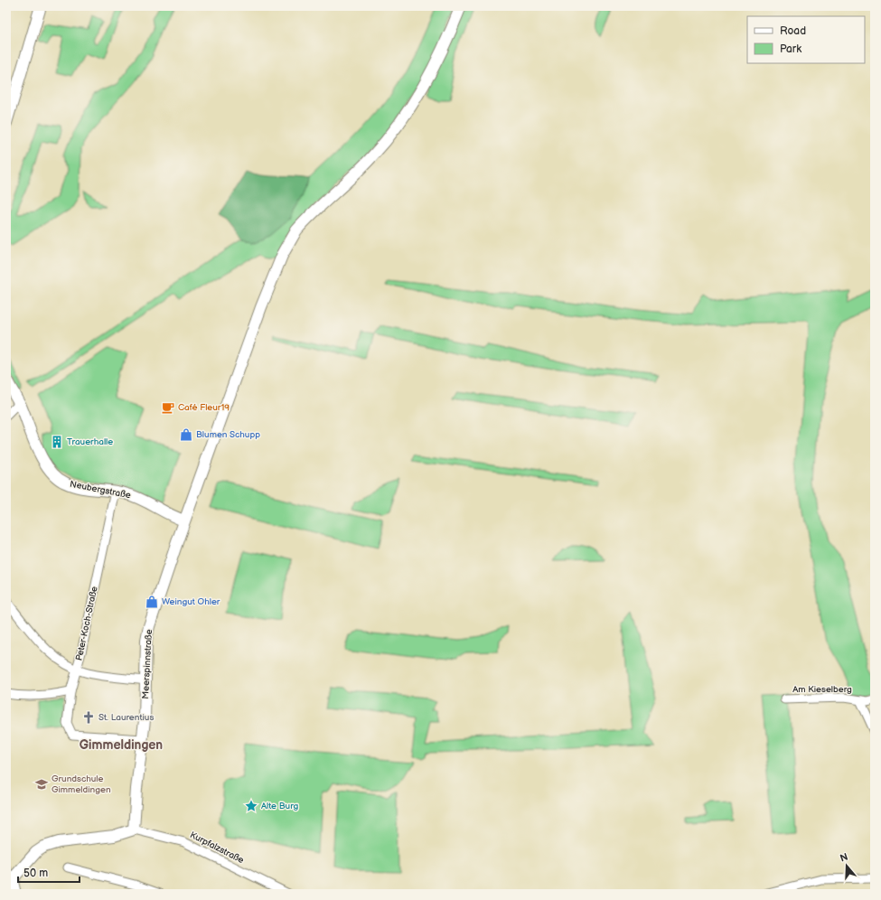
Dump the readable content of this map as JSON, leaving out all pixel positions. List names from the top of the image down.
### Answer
{
  "streets": {
    "street": [
      "Neubergstraße",
      "Peter-Koch-Straße",
      "Meerspinnstraße",
      "Am Kieselberg",
      "Kurpfalzstraße"
    ]
  },
  "crossings": [
    ["Neubergstraße", "Peter-Koch-Straße"],
    ["Neubergstraße", "Meerspinnstraße"],
    ["Peter-Koch-Straße", "Meerspinnstraße"],
    ["Meerspinnstraße", "Kurpfalzstraße"]
  ],
  "districts": ["Gimmeldingen"],
  "places": {
    "cafe": ["Café Fleur19"],
    "shop": ["Blumen Schupp", "Weingut Ohler"],
    "building": ["Trauerhalle"],
    "church": ["St. Laurentius"],
    "school or university": ["Grundschule Gimmeldingen"],
    "place": ["Alte Burg"]
  },
  "legend": ["Road", "Park"],
  "scale_bar": "50 m",
  "north": "top"
}
